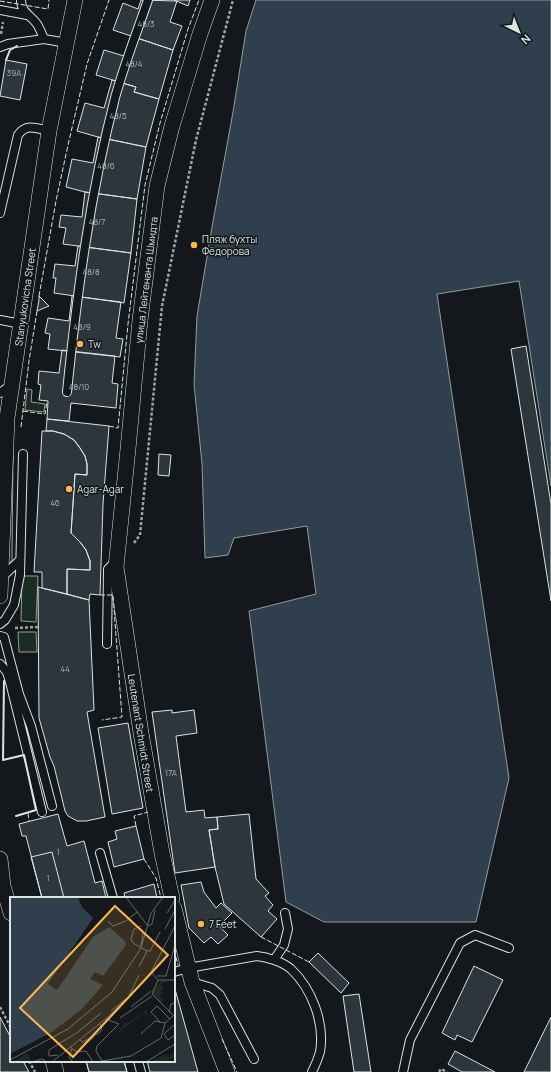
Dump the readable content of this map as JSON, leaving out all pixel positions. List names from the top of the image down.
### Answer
{
  "streets": {
    "street": ["улица Лейтенанта Шмидта", "Stanyukovicha Street"]
  },
  "places": [
    "Пляж бухты Фёдорова",
    "Tw",
    "Agar-Agar",
    "7 Feet"
  ],
  "house_numbers": [
    "48/3",
    "48/4",
    "39А",
    "48/5",
    "48/6",
    "48/7",
    "48/8",
    "48/9",
    "48/10",
    "46",
    "44",
    "17А",
    "1",
    "1"
  ],
  "north": "bottom right"
}
